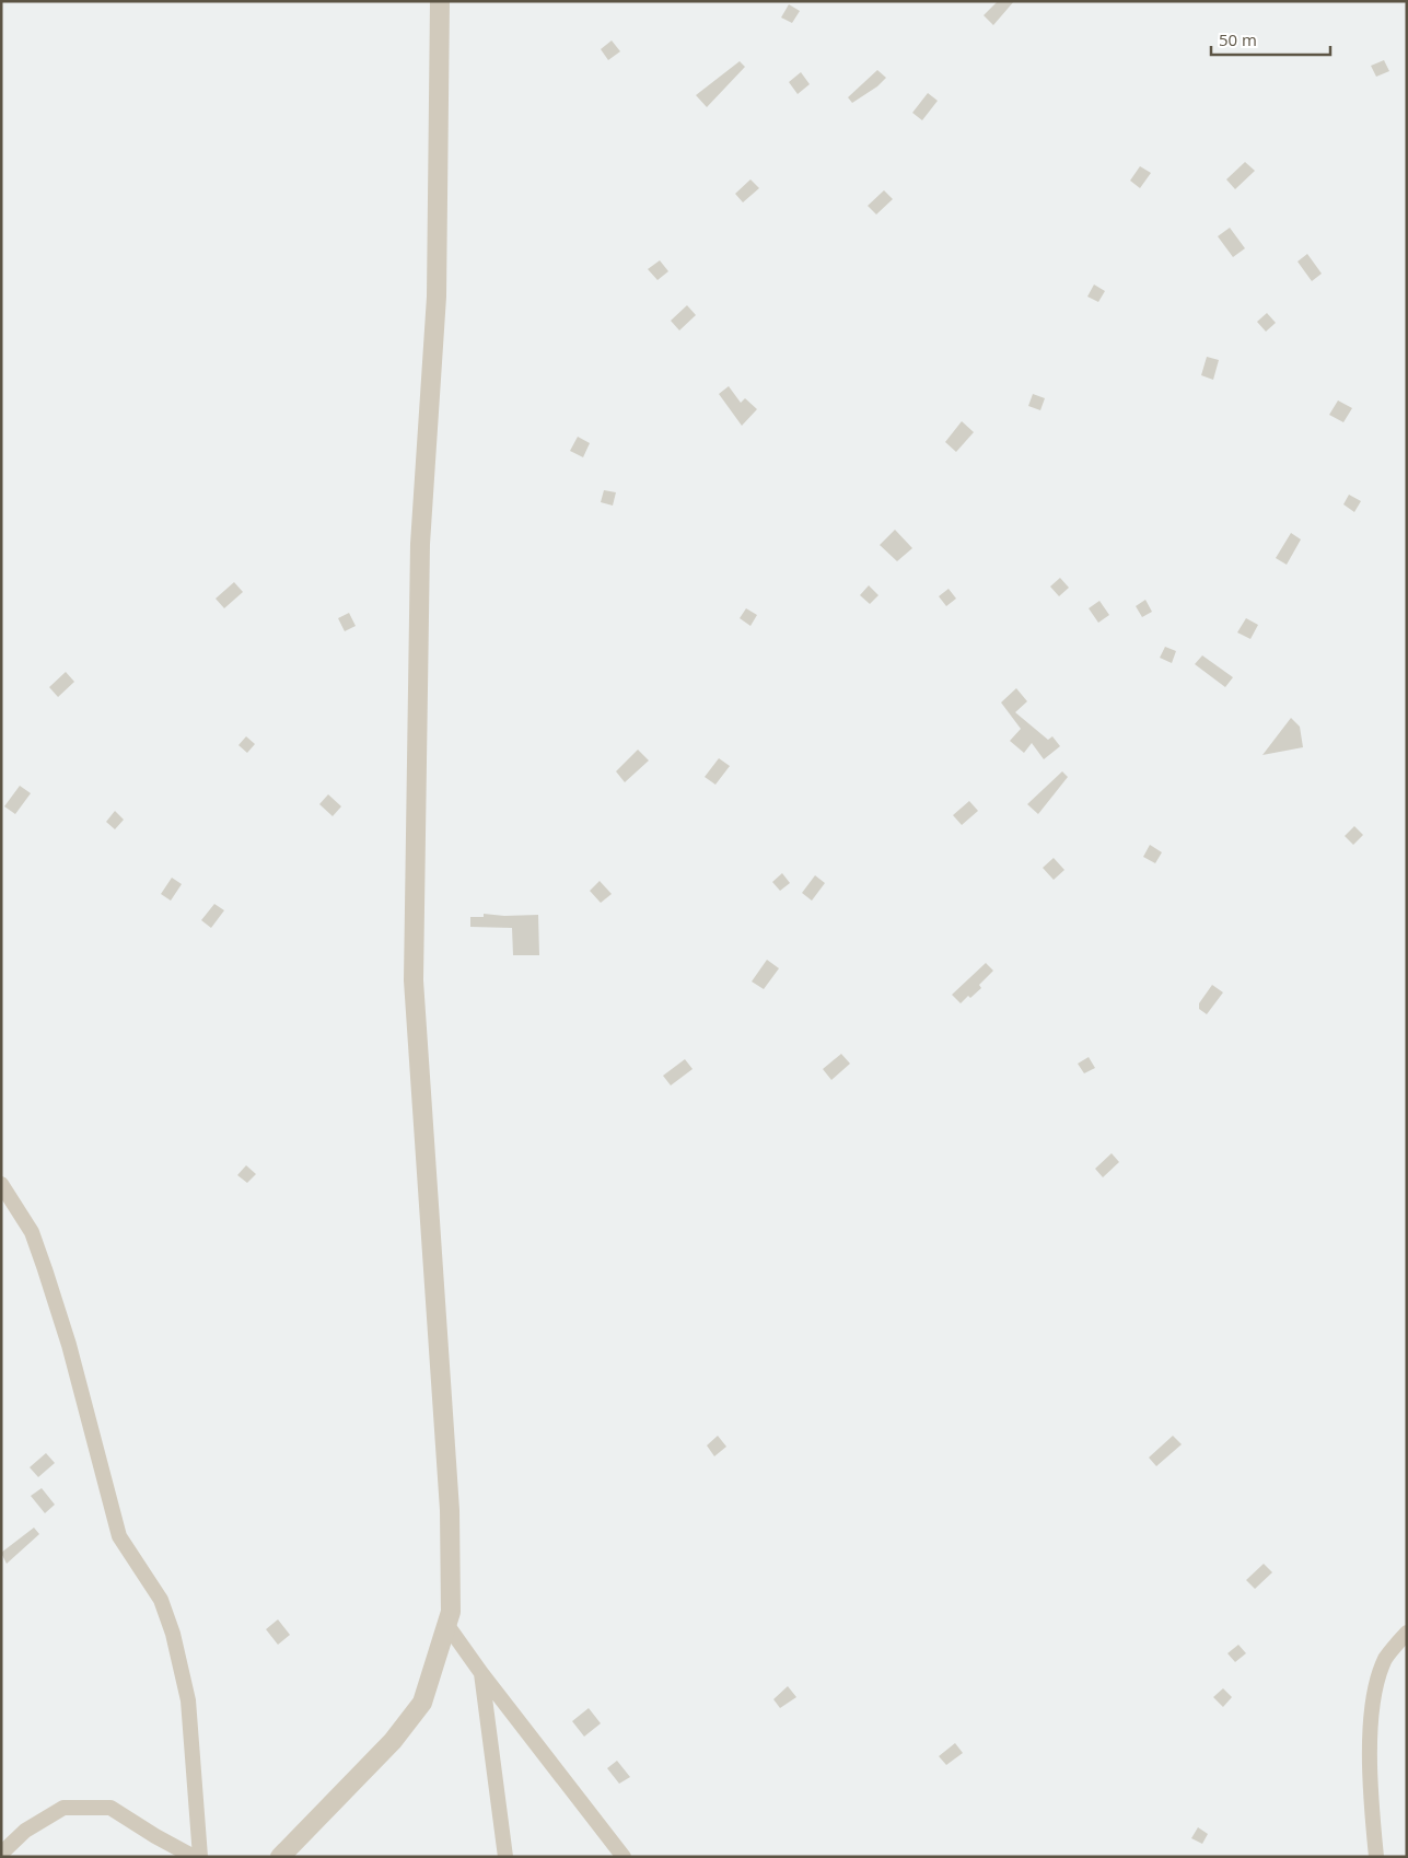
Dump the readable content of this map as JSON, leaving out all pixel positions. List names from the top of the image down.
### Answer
{
  "scale_bar": "50 m"
}
